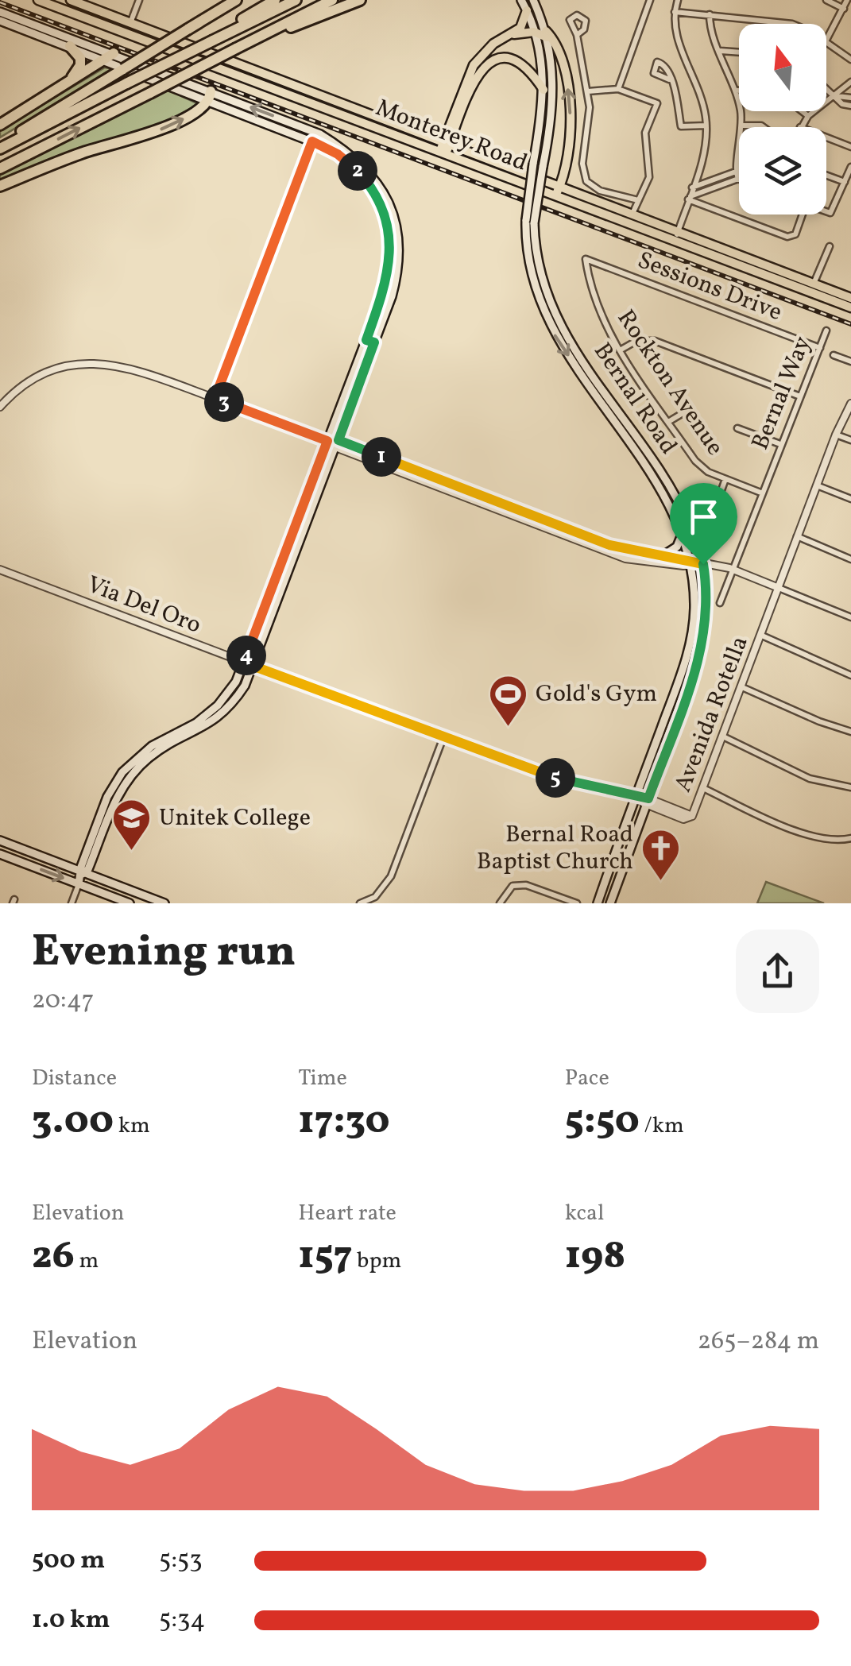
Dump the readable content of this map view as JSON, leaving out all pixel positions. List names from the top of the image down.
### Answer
{
  "streets": {
    "main road": ["Monterey Road", "Bernal Road"],
    "street": [
      "Sessions Drive",
      "Rockton Avenue",
      "Bernal Way",
      "Via Del Oro",
      "Avenida Rotella"
    ]
  },
  "crossings": [
    ["Sessions Drive", "Rockton Avenue"],
    ["Sessions Drive", "Bernal Way"],
    ["Rockton Avenue", "Bernal Way"],
    ["Bernal Road", "Via Del Oro"],
    ["Via Del Oro", "Avenida Rotella"]
  ],
  "places": {
    "sports": ["Gold's Gym"],
    "school or university": ["Unitek College"],
    "church": ["Bernal Road Baptist Church"]
  },
  "north": "top",
  "page": {
    "pins": [
      "2",
      "3",
      "1",
      "4",
      "5"
    ],
    "heading": ["Evening run", "20:47"],
    "stats": [
      ["Distance", "3.00 km"],
      ["Time", "17:30"],
      ["Pace", "5:50 /km"],
      ["Elevation", "26 m"],
      ["Heart rate", "157 bpm"],
      ["kcal", "198"]
    ],
    "chart": ["Elevation", "265–284 m"],
    "list": [
      {
        "name": "500 m",
        "note": "5:53"
      },
      {
        "name": "1.0 km",
        "note": "5:34"
      }
    ]
  }
}
